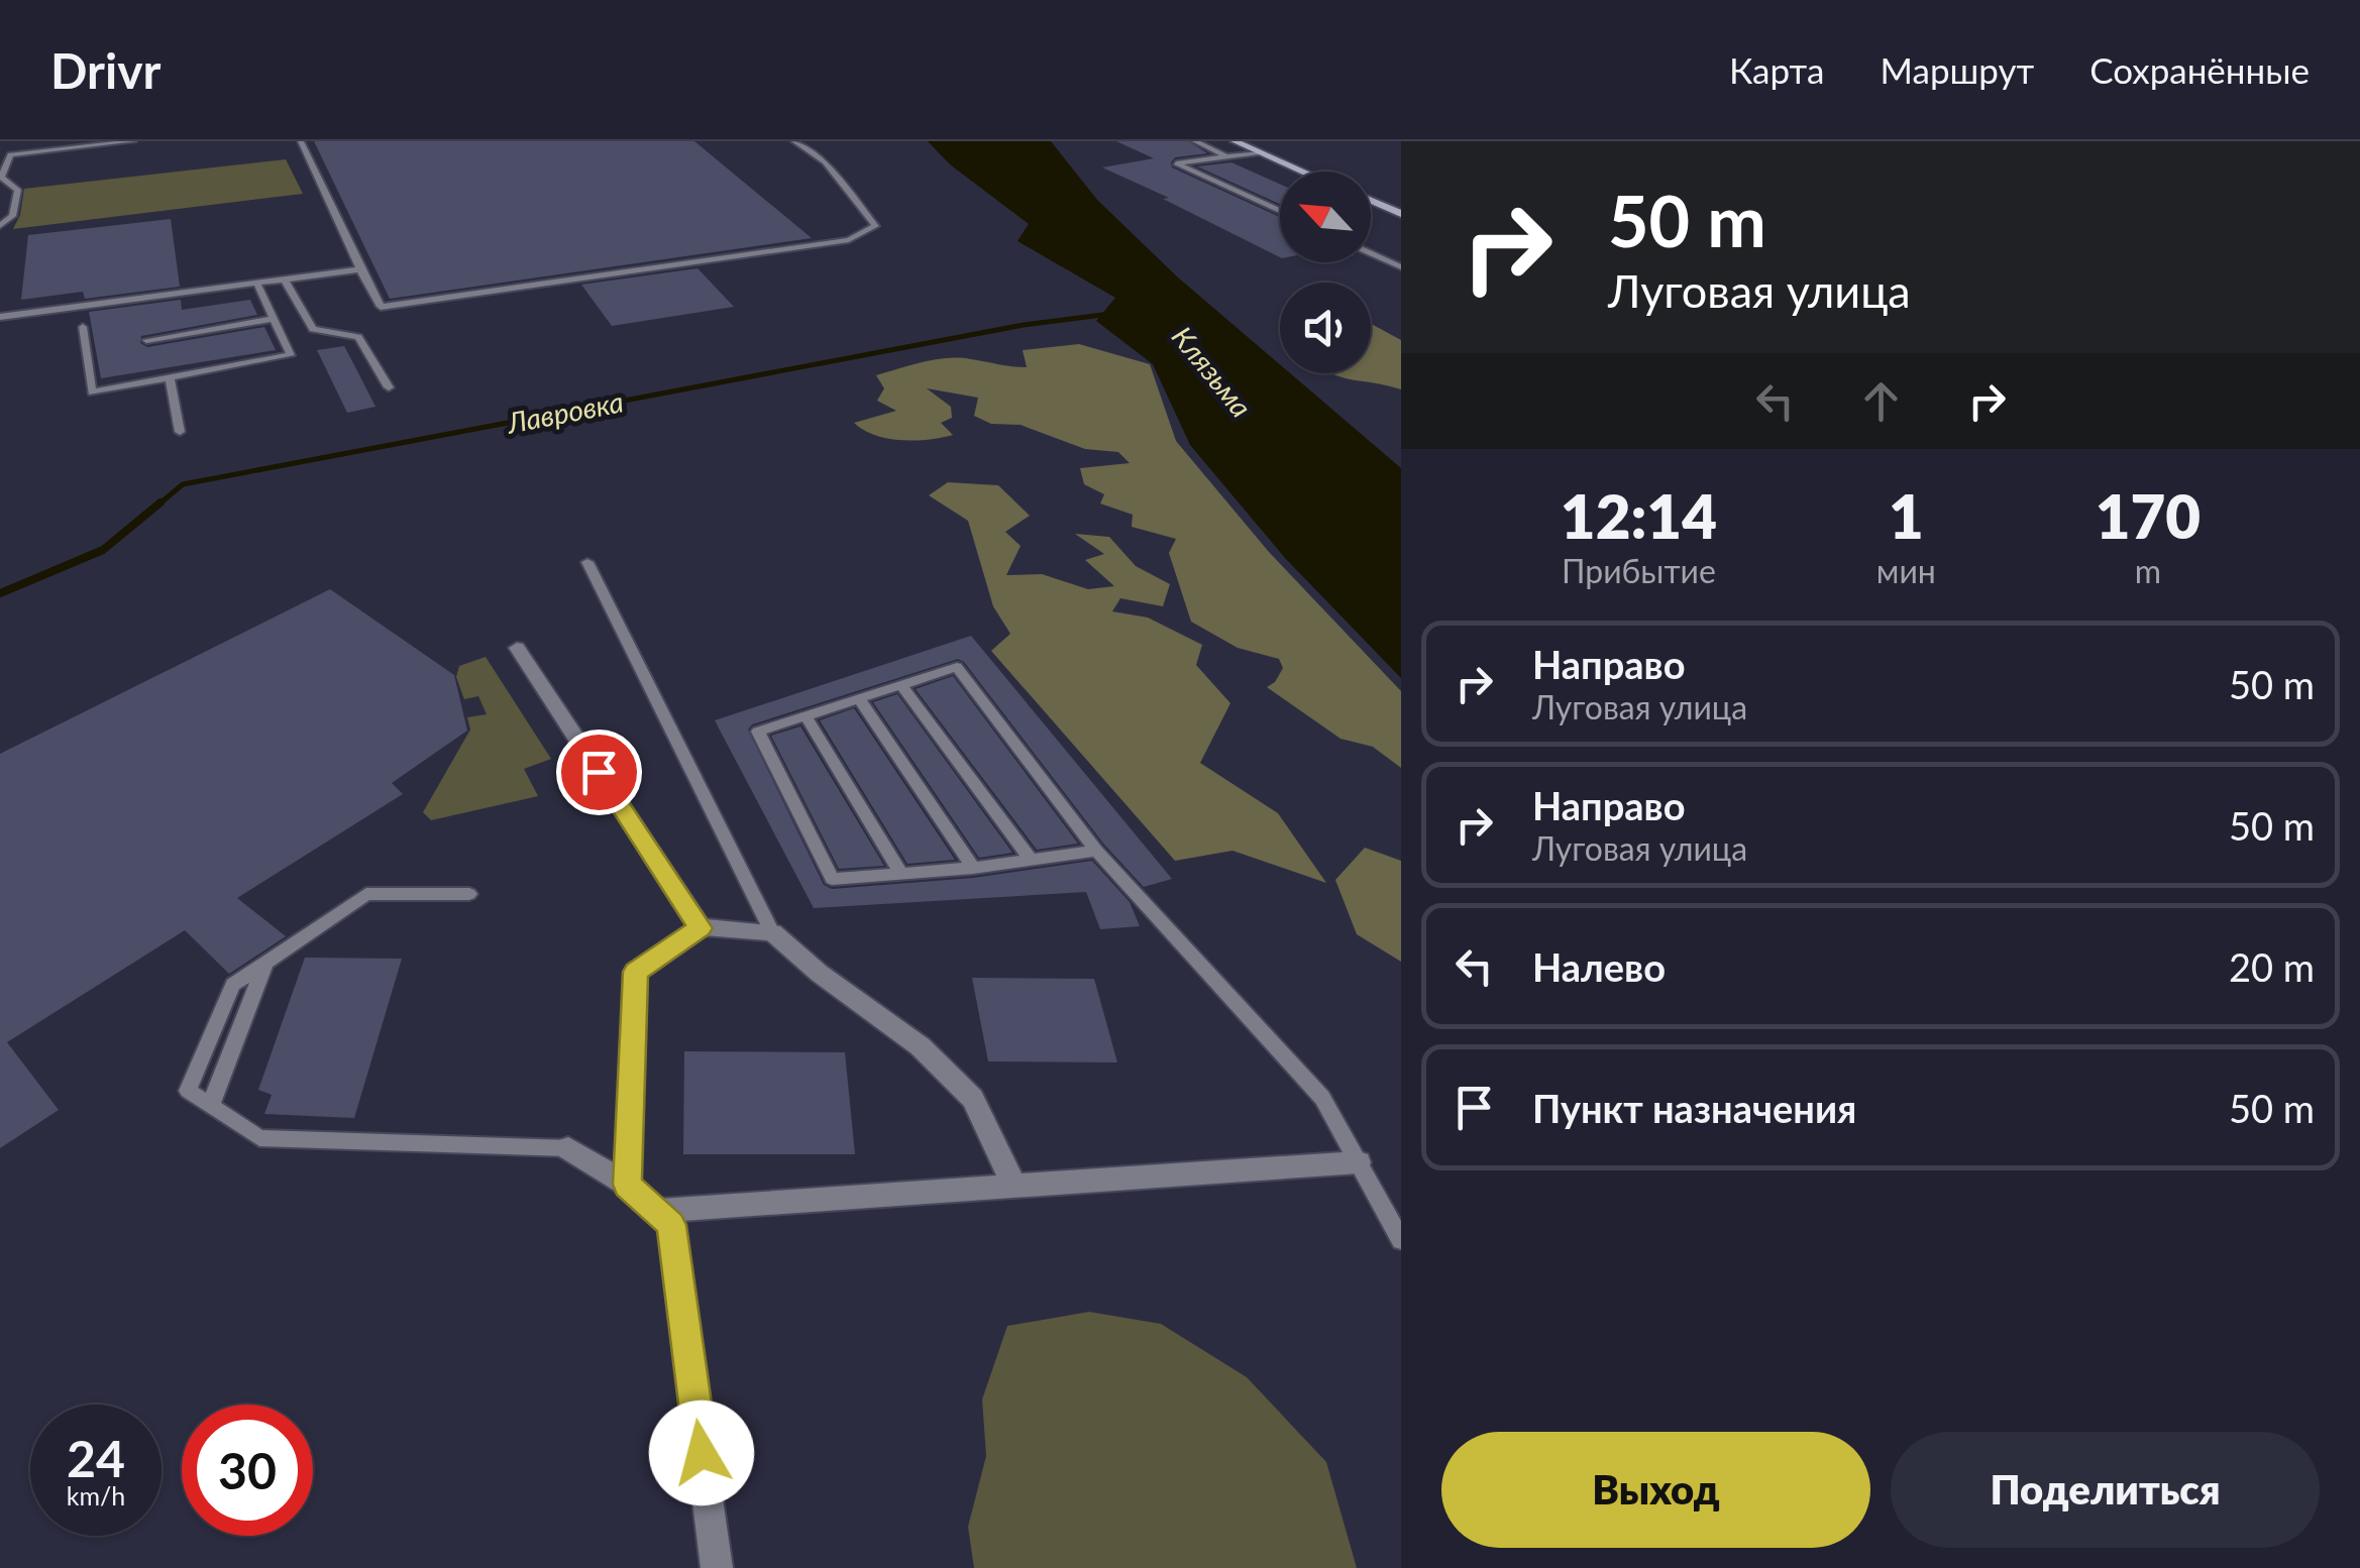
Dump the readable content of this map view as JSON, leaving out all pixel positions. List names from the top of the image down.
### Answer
{
  "water": ["Клязьма", "Лавровка"],
  "north": "top left",
  "page": {
    "header": "Drivr",
    "nav": ["Карта", "Маршрут", "Сохранённые"],
    "turn": ["50 m", "Луговая улица"],
    "eta": [
      "12:14",
      "Прибытие",
      "1",
      "мин",
      "170",
      "m"
    ],
    "list": [
      {
        "name": "Направо",
        "note": "Луговая улица",
        "value": "50 m"
      },
      {
        "name": "Направо",
        "note": "Луговая улица",
        "value": "50 m"
      },
      {
        "name": "Налево",
        "value": "20 m"
      },
      {
        "name": "Пункт назначения",
        "value": "50 m"
      }
    ],
    "speed": "24 km/h",
    "limit": "30",
    "buttons": ["Выход", "Поделиться"]
  }
}
